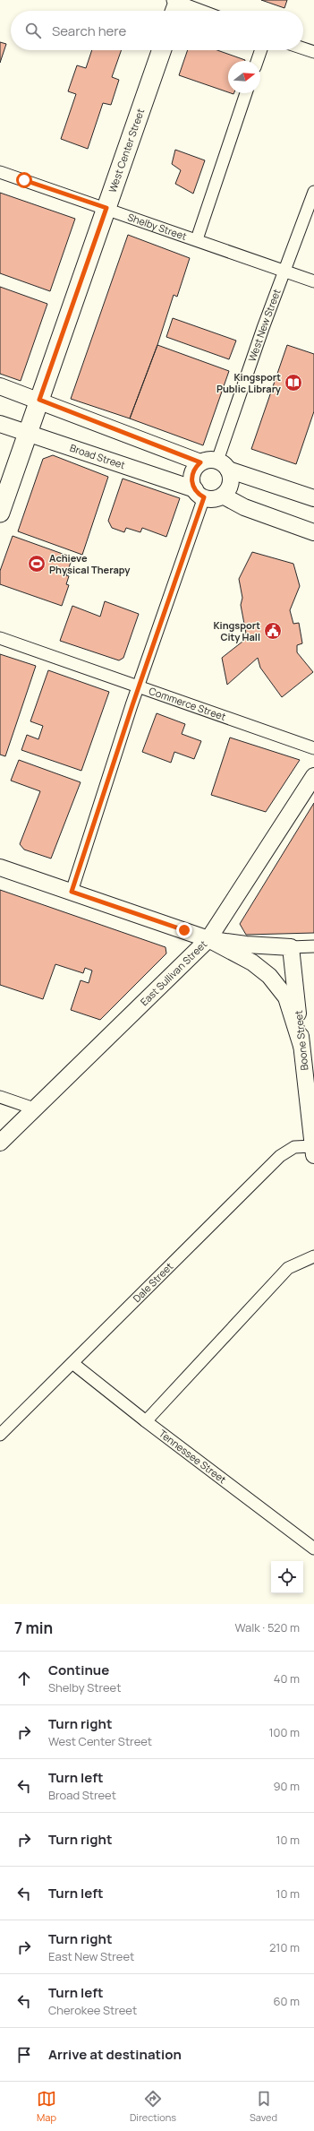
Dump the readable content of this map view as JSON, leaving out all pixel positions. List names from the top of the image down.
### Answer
{
  "streets": {
    "main road": ["West Center Street"],
    "street": [
      "Shelby Street",
      "West New Street",
      "Broad Street",
      "Commerce Street",
      "East Sullivan Street",
      "Boone Street",
      "Dale Street",
      "Tennessee Street"
    ]
  },
  "crossings": [
    ["West Center Street", "Shelby Street"],
    ["West Center Street", "Broad Street"],
    ["Shelby Street", "West New Street"],
    ["West New Street", "Broad Street"],
    ["Boone Street", "Dale Street"],
    ["Dale Street", "Tennessee Street"]
  ],
  "places": {
    "library": ["Kingsport Public Library"],
    "sports": ["Achieve Physical Therapy"],
    "public building": ["Kingsport City Hall"]
  },
  "north": "right",
  "page": {
    "search": "Search here",
    "heading": ["7 min", "Walk · 520 m"],
    "list": [
      ["Continue", "Shelby Street", "40 m"],
      ["Turn right", "West Center Street", "100 m"],
      ["Turn left", "Broad Street", "90 m"],
      ["Turn right", "10 m"],
      ["Turn left", "10 m"],
      ["Turn right", "East New Street", "210 m"],
      ["Turn left", "Cherokee Street", "60 m"],
      "Arrive at destination"
    ],
    "nav": ["Map", "Directions", "Saved"]
  }
}
